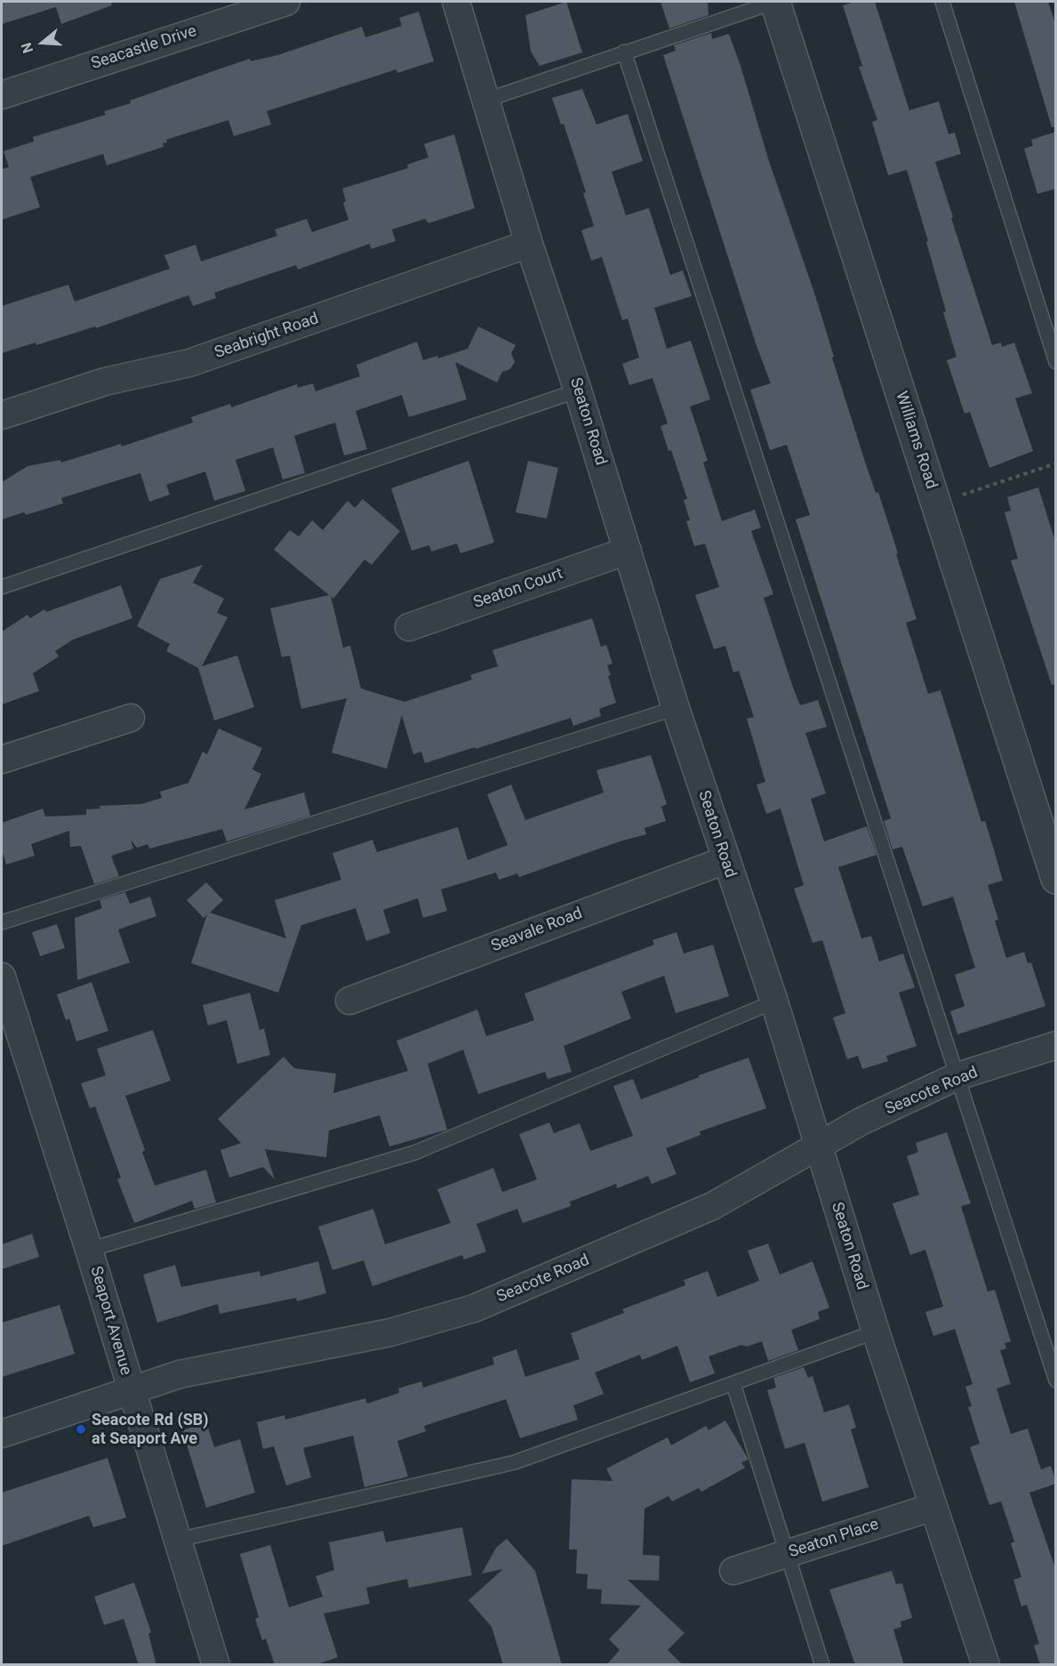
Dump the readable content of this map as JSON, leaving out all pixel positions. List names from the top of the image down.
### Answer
{
  "streets": {
    "street": [
      "Seacastle Drive",
      "Seabright Road",
      "Seaton Road",
      "Williams Road",
      "Seaton Court",
      "Seavale Road",
      "Seacote Road",
      "Seaport Avenue",
      "Seaton Place"
    ]
  },
  "crossings": [
    ["Seabright Road", "Seaton Road"],
    ["Seaton Road", "Seaton Court"],
    ["Seaton Road", "Seavale Road"],
    ["Seaton Road", "Seacote Road"],
    ["Seaton Road", "Seaton Place"],
    ["Seacote Road", "Seaport Avenue"]
  ],
  "places": ["Seacote Rd (SB) at Seaport Ave"],
  "north": "left"
}
